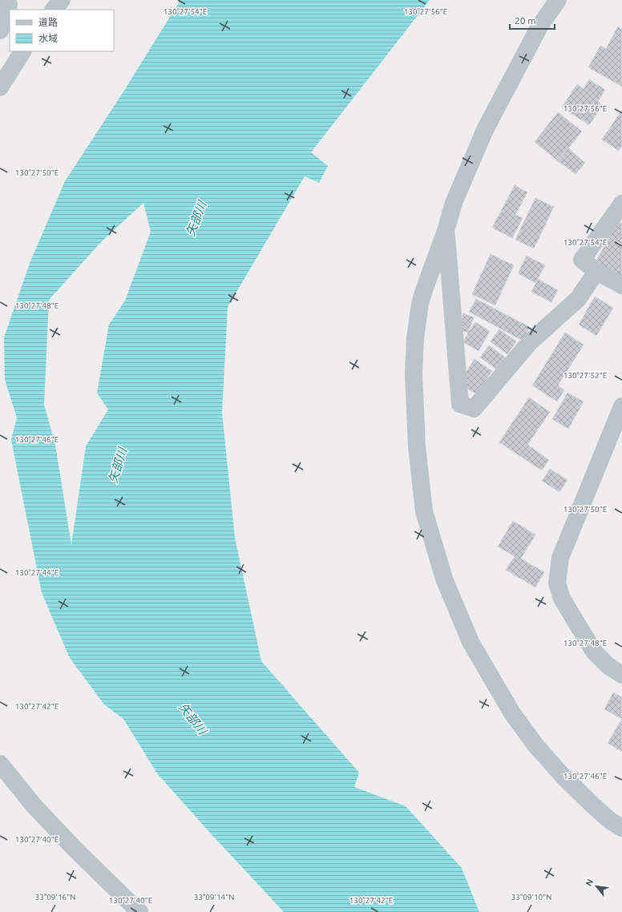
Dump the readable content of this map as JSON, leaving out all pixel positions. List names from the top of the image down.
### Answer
{
  "water": ["矢部川"],
  "legend": ["道路", "水域"],
  "scale_bar": "20 m",
  "north": "top left",
  "coordinates": [
    "130°27'56\"E",
    "130°27'54\"E",
    "130°27'50\"E",
    "130°27'48\"E",
    "130°27'52\"E",
    "130°27'46\"E",
    "130°27'44\"E",
    "130°27'42\"E",
    "130°27'40\"E",
    "33°09'16\"N",
    "33°09'14\"N",
    "33°09'10\"N"
  ]
}
